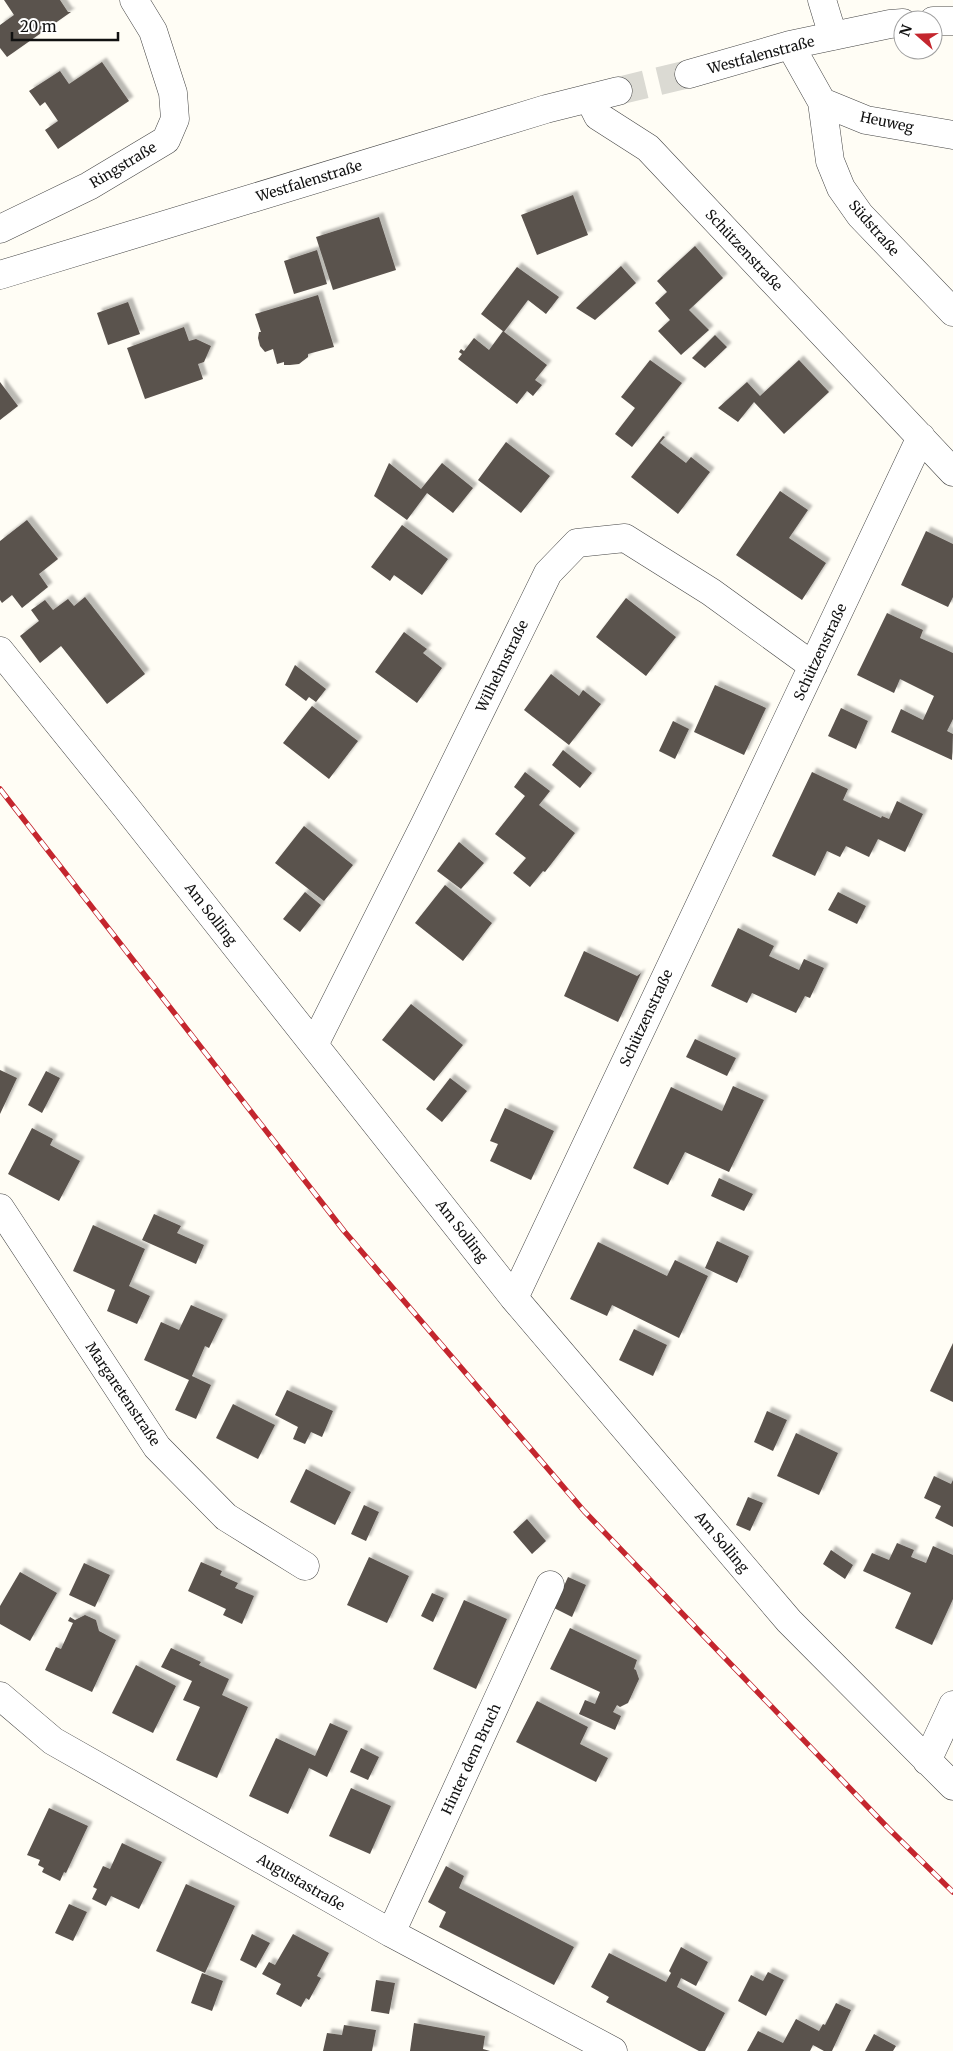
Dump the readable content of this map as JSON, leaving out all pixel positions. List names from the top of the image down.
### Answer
{
  "streets": {
    "street": [
      "Westfalenstraße",
      "Heuweg",
      "Ringstraße",
      "Südstraße",
      "Schützenstraße",
      "Wilhelmstraße",
      "Am Solling",
      "Margaretenstraße",
      "Hinter dem Bruch",
      "Augustastraße"
    ]
  },
  "crossings": [
    ["Westfalenstraße", "Südstraße"],
    ["Westfalenstraße", "Schützenstraße"],
    ["Heuweg", "Südstraße"],
    ["Schützenstraße", "Wilhelmstraße"],
    ["Schützenstraße", "Am Solling"],
    ["Wilhelmstraße", "Am Solling"],
    ["Hinter dem Bruch", "Augustastraße"]
  ],
  "scale_bar": "20 m",
  "north": "left"
}
